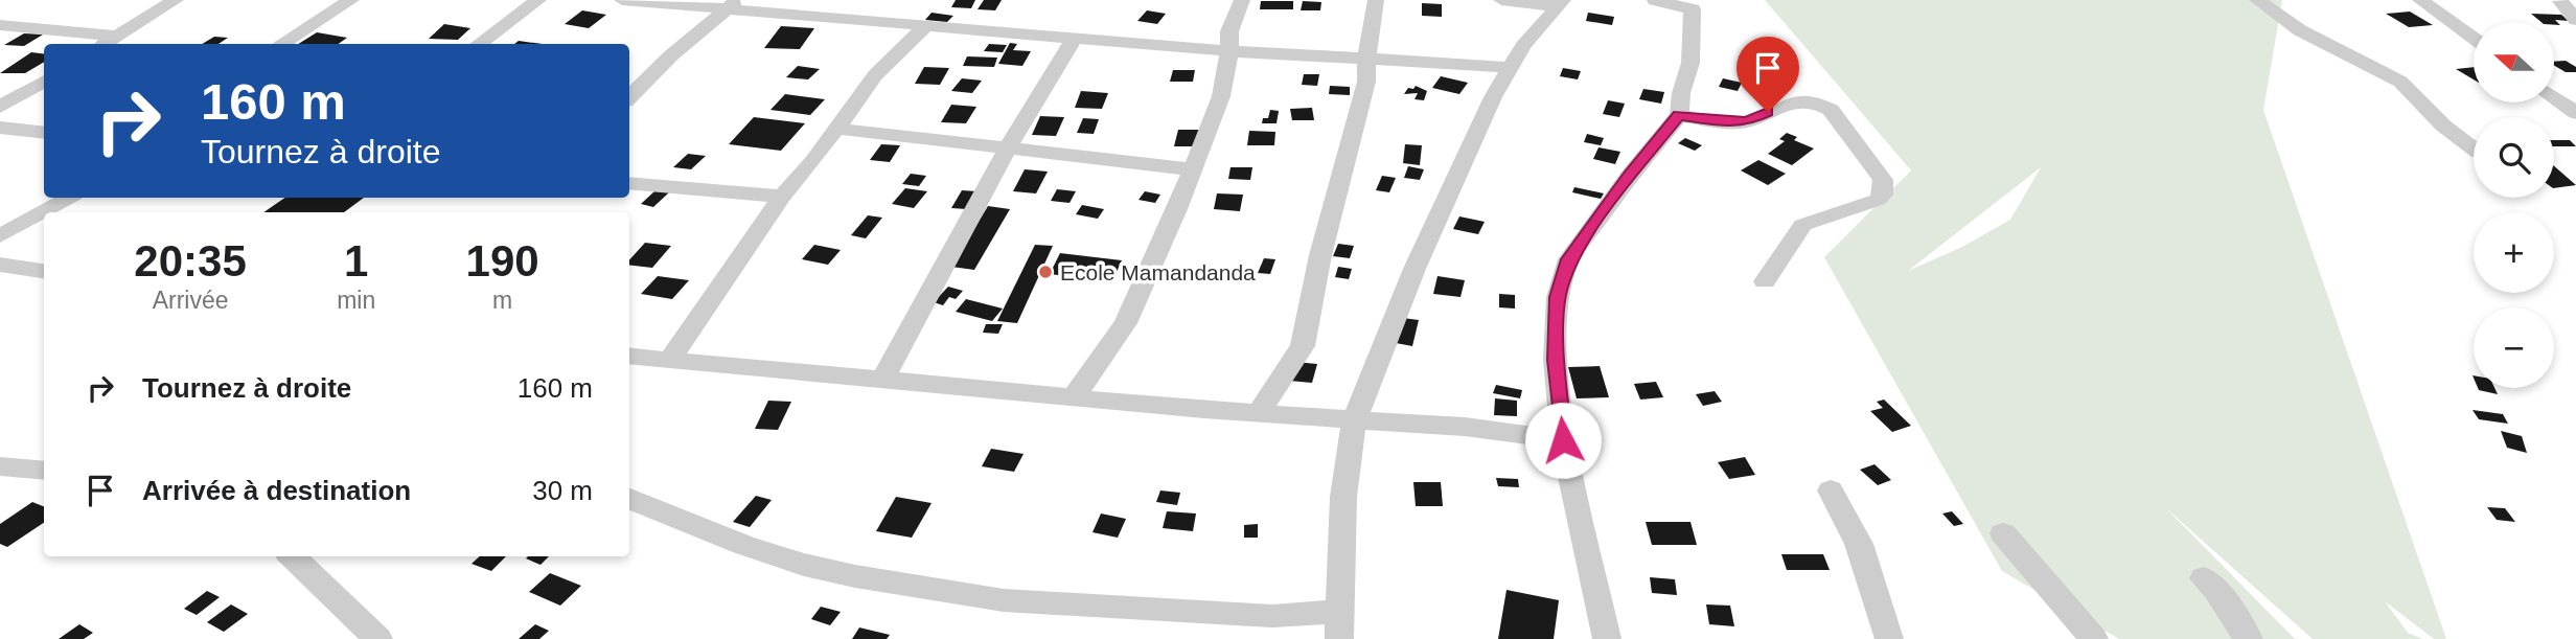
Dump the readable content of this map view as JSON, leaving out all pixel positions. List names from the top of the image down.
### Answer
{
  "places": ["Ecole Mamandanda"],
  "north": "left",
  "page": {
    "map_buttons": ["+", "−"],
    "turn": ["160 m", "Tournez à droite"],
    "eta": [
      "20:35",
      "Arrivée",
      "1",
      "min",
      "190",
      "m"
    ],
    "list": [
      {
        "name": "Tournez à droite",
        "value": "160 m"
      },
      {
        "name": "Arrivée à destination",
        "value": "30 m"
      }
    ]
  }
}
